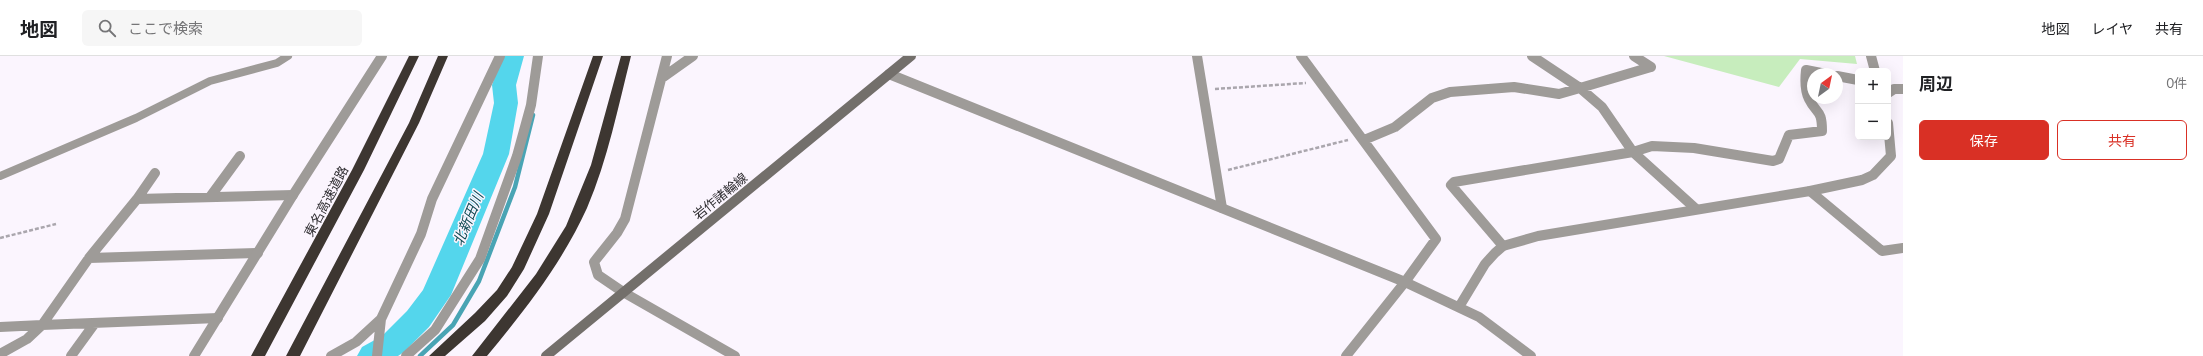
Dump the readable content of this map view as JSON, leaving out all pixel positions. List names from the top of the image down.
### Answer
{
  "streets": {
    "highway": ["東名高速道路"],
    "main road": ["岩作諸輪線"]
  },
  "water": ["北新田川"],
  "north": "top right",
  "page": {
    "header": "地図",
    "search": "ここで検索",
    "nav": ["地図", "レイヤ", "共有"],
    "heading": ["周辺", "0件"],
    "map_buttons": ["+", "−"],
    "buttons": ["保存", "共有"]
  }
}
